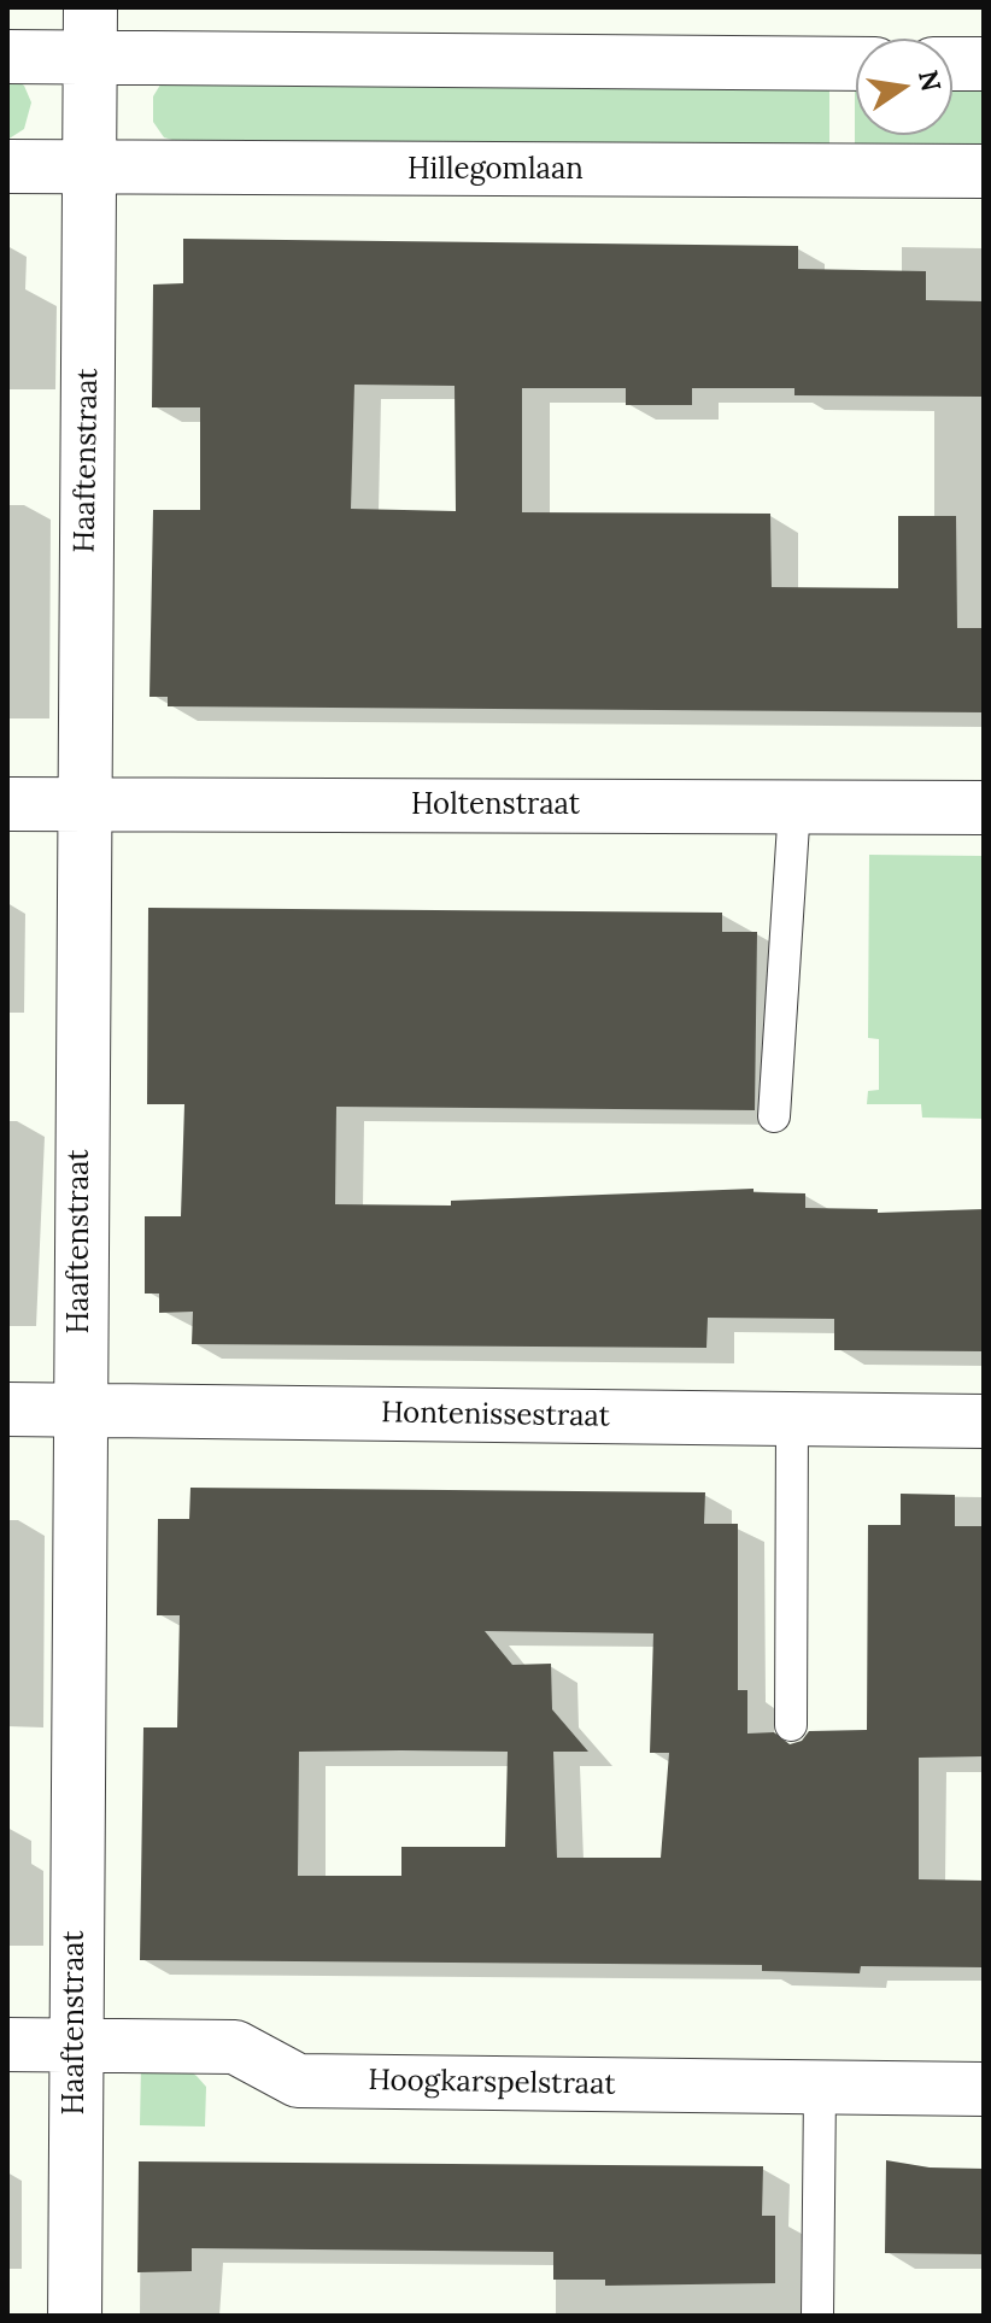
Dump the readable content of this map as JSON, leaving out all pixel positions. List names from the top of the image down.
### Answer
{
  "streets": {
    "street": [
      "Hillegomlaan",
      "Haaftenstraat",
      "Holtenstraat",
      "Hontenissestraat",
      "Hoogkarspelstraat"
    ]
  },
  "crossings": [
    ["Hillegomlaan", "Haaftenstraat"],
    ["Haaftenstraat", "Holtenstraat"],
    ["Haaftenstraat", "Hontenissestraat"],
    ["Haaftenstraat", "Hoogkarspelstraat"]
  ],
  "north": "right"
}
